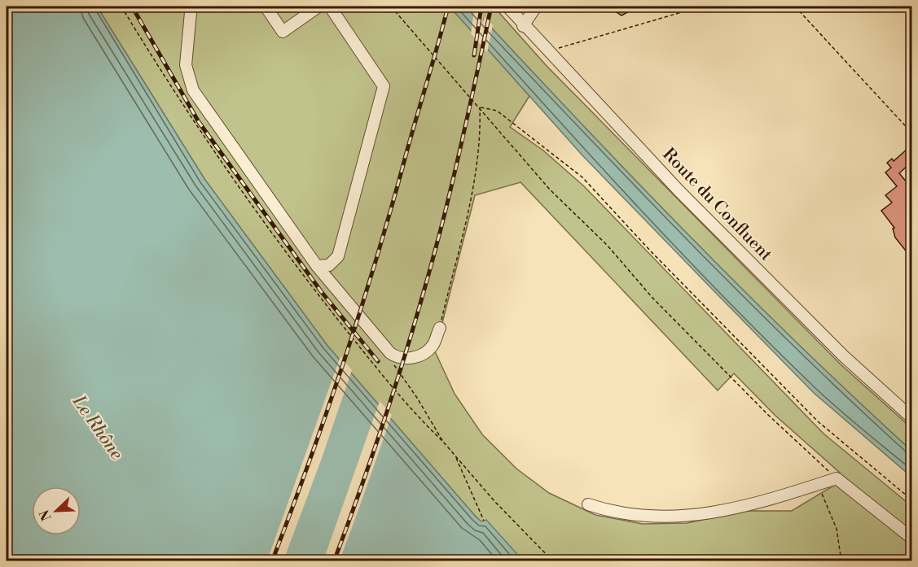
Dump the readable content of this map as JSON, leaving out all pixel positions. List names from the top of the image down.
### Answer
{
  "streets": {
    "street": ["Route du Confluent"]
  },
  "water": ["Le Rhône"],
  "north": "bottom left"
}
